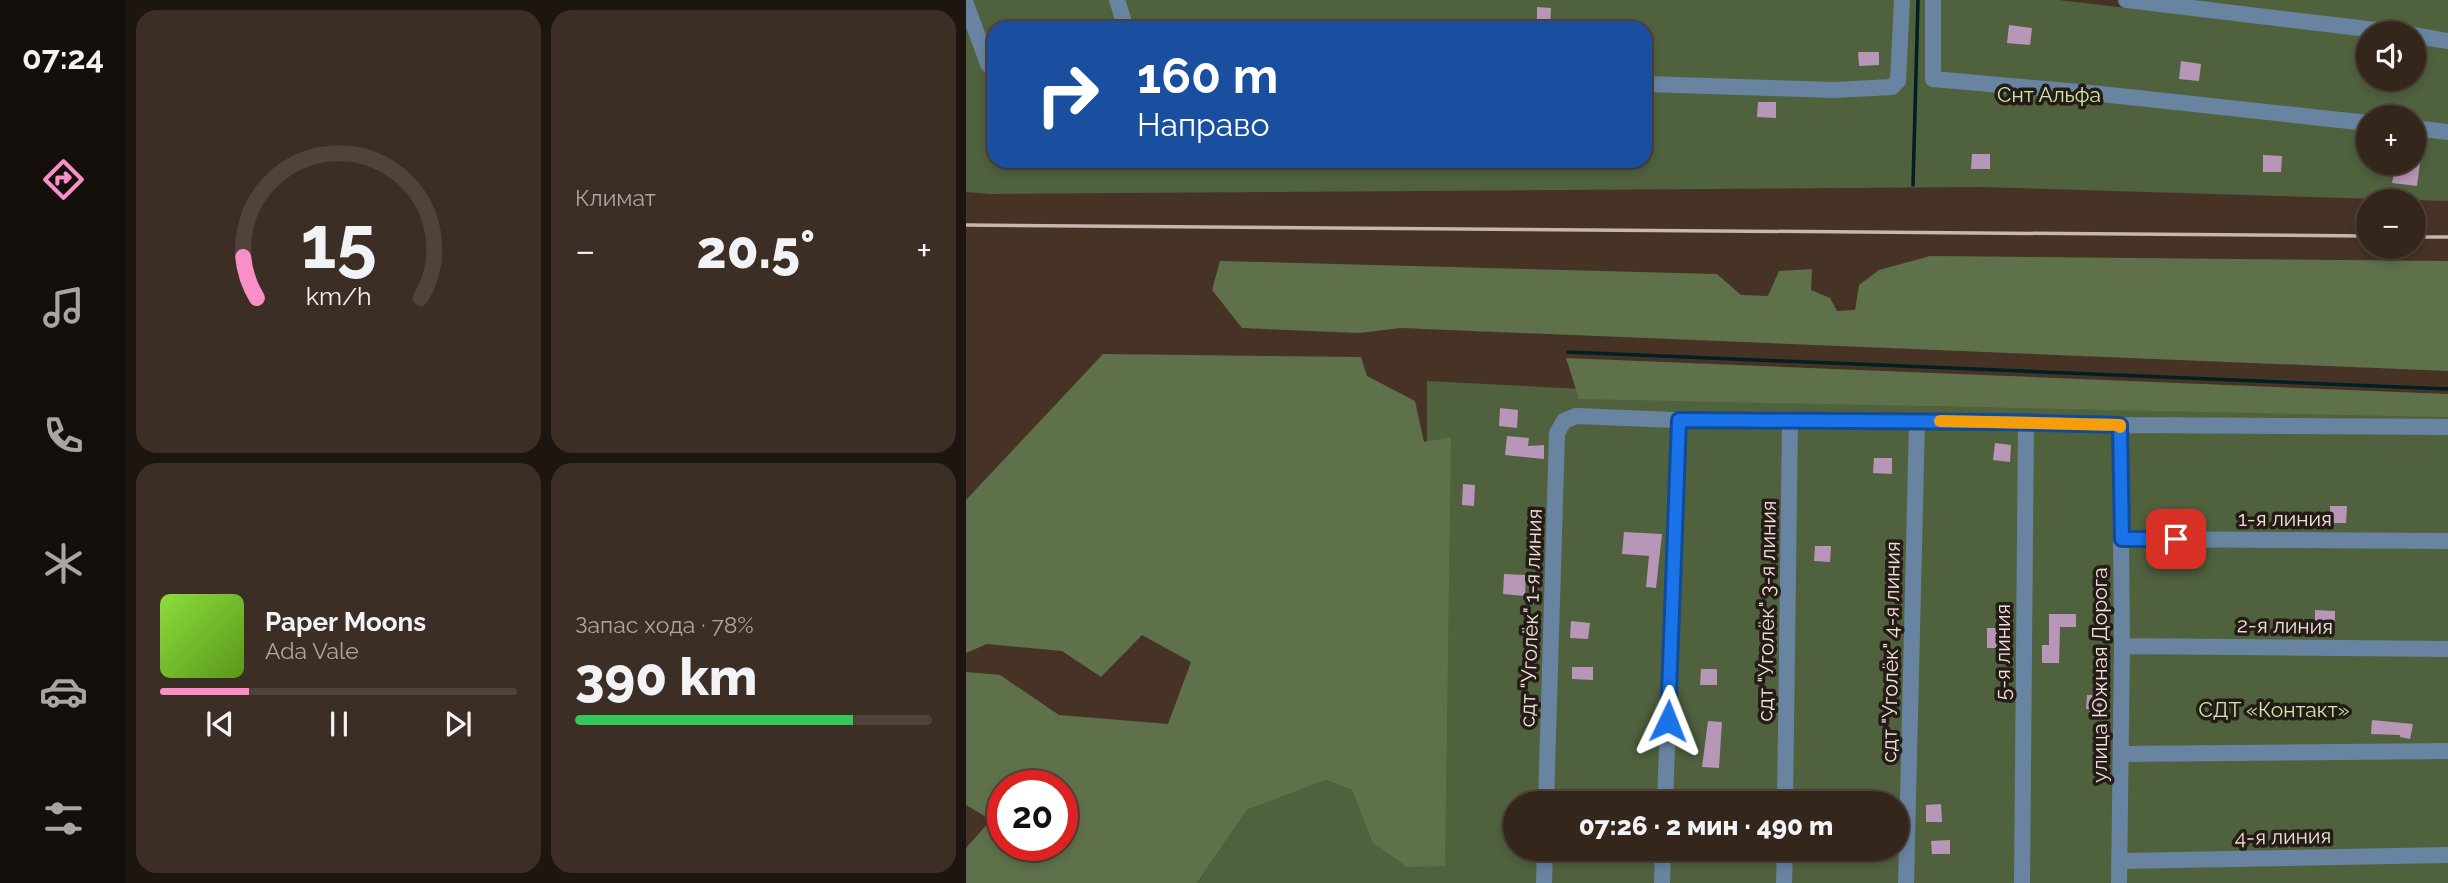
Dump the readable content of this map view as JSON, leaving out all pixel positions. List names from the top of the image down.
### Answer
{
  "streets": {
    "street": [
      "1-я линия",
      "сдт \"Уголёк\" 3-я линия",
      "сдт \"Уголёк\" 1-я линия",
      "2-я линия",
      "сдт \"Уголёк\" 4-я линия",
      "5-я линия",
      "улица Южная Дорога",
      "4-я линия"
    ]
  },
  "crossings": [
    ["1-я линия", "улица Южная Дорога"],
    ["2-я линия", "улица Южная Дорога"],
    ["улица Южная Дорога", "4-я линия"]
  ],
  "parks": ["Снт Альфа", "СДТ «Контакт»"],
  "page": {
    "tabs": "07:24",
    "tile": [
      "Климат",
      ["Запас хода · 78%", "390 km"]
    ],
    "map_buttons": ["+", "−"],
    "turn": ["160 m", "Направо"],
    "heat": ["−", "20.5°", "+"],
    "song": ["Paper Moons", "Ada Vale"],
    "limit": "20",
    "trip": "07:26 · 2 мин · 490 m",
    "gauge": ["15", "km/h"]
  }
}
